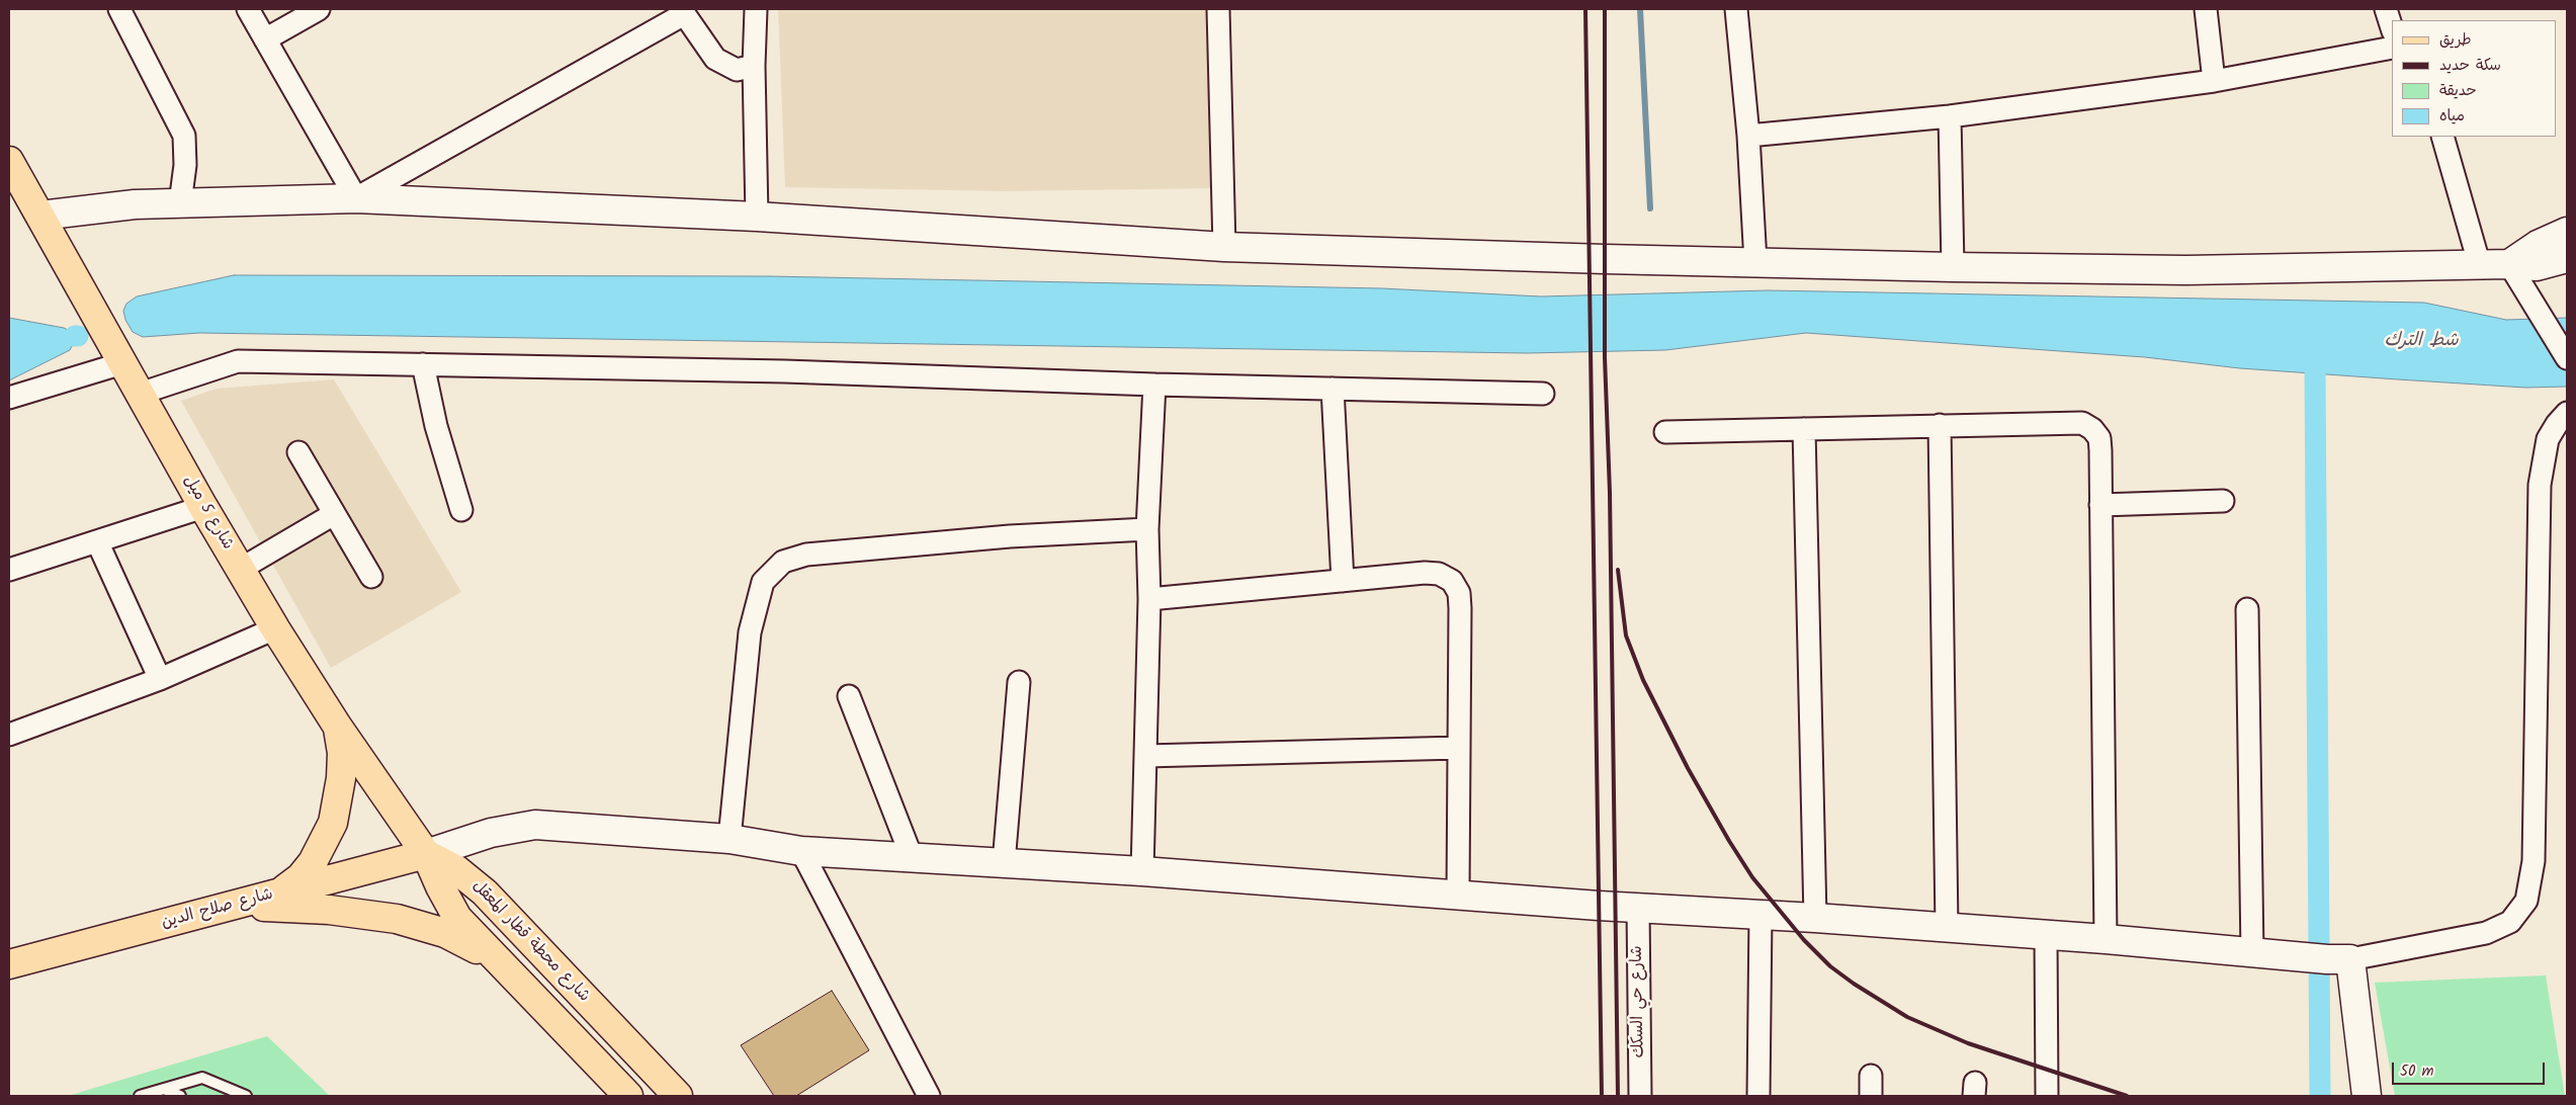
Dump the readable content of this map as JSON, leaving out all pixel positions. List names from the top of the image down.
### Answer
{
  "streets": {
    "main road": ["شارع 5 ميل", "شارع صلاح الدين", "شارع محطة قطار المعقل"],
    "street": ["شارع حي السكك"]
  },
  "crossings": [
    ["شارع 5 ميل", "شارع صلاح الدين"],
    ["شارع 5 ميل", "شارع محطة قطار المعقل"],
    ["شارع صلاح الدين", "شارع محطة قطار المعقل"]
  ],
  "water": ["شط الترك"],
  "legend": [
    "طريق",
    "سكة حديد",
    "حديقة",
    "مياه"
  ],
  "scale_bar": "50 m"
}
